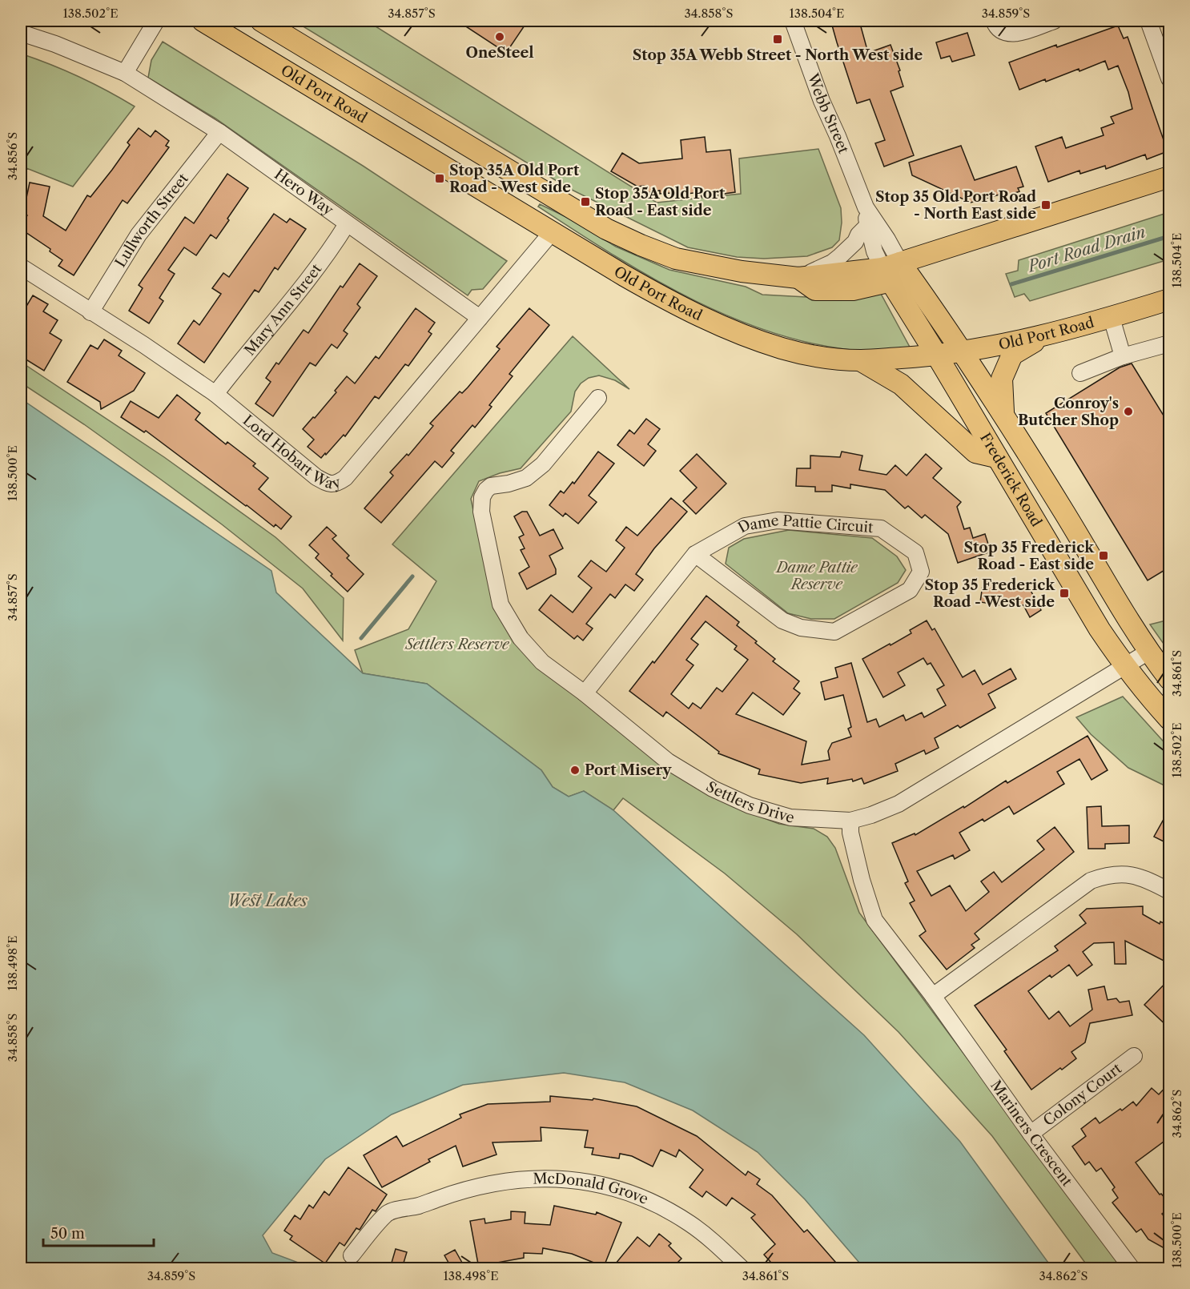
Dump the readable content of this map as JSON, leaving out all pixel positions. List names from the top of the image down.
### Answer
{
  "streets": {
    "main road": ["Old Port Road", "Frederick Road"],
    "street": [
      "Webb Street",
      "Hero Way",
      "Lullworth Street",
      "Mary Ann Street",
      "Lord Hobart Way",
      "Dame Pattie Circuit",
      "Settlers Drive",
      "Colony Court",
      "Mariners Crescent",
      "McDonald Grove"
    ]
  },
  "crossings": [
    ["Old Port Road", "Lord Hobart Way"],
    ["Old Port Road", "Frederick Road"],
    ["Webb Street", "Frederick Road"],
    ["Hero Way", "Lullworth Street"],
    ["Hero Way", "Mary Ann Street"],
    ["Hero Way", "Lord Hobart Way"],
    ["Lullworth Street", "Lord Hobart Way"],
    ["Mary Ann Street", "Lord Hobart Way"],
    ["Frederick Road", "Settlers Drive"],
    ["Dame Pattie Circuit", "Settlers Drive"],
    ["Settlers Drive", "Mariners Crescent"],
    ["Colony Court", "Mariners Crescent"]
  ],
  "water": ["Port Road Drain", "West Lakes"],
  "parks": ["Dame Pattie Reserve", "Settlers Reserve"],
  "places": {
    "other": ["OneSteel", "Conroy's Butcher Shop", "Port Misery"],
    "transit": [
      "Stop 35A Webb Street - North West side",
      "Stop 35A Old Port Road - West side",
      "Stop 35A Old Port Road - East side",
      "Stop 35 Old Port Road - North East side",
      "Stop 35 Frederick Road - East side",
      "Stop 35 Frederick Road - West side"
    ]
  },
  "scale_bar": "50 m",
  "coordinates": [
    "138.502°E",
    "34.857°S",
    "34.858°S",
    "138.504°E",
    "34.859°S",
    "34.856°S",
    "138.500°E",
    "34.861°S",
    "138.498°E",
    "34.862°S"
  ]
}
